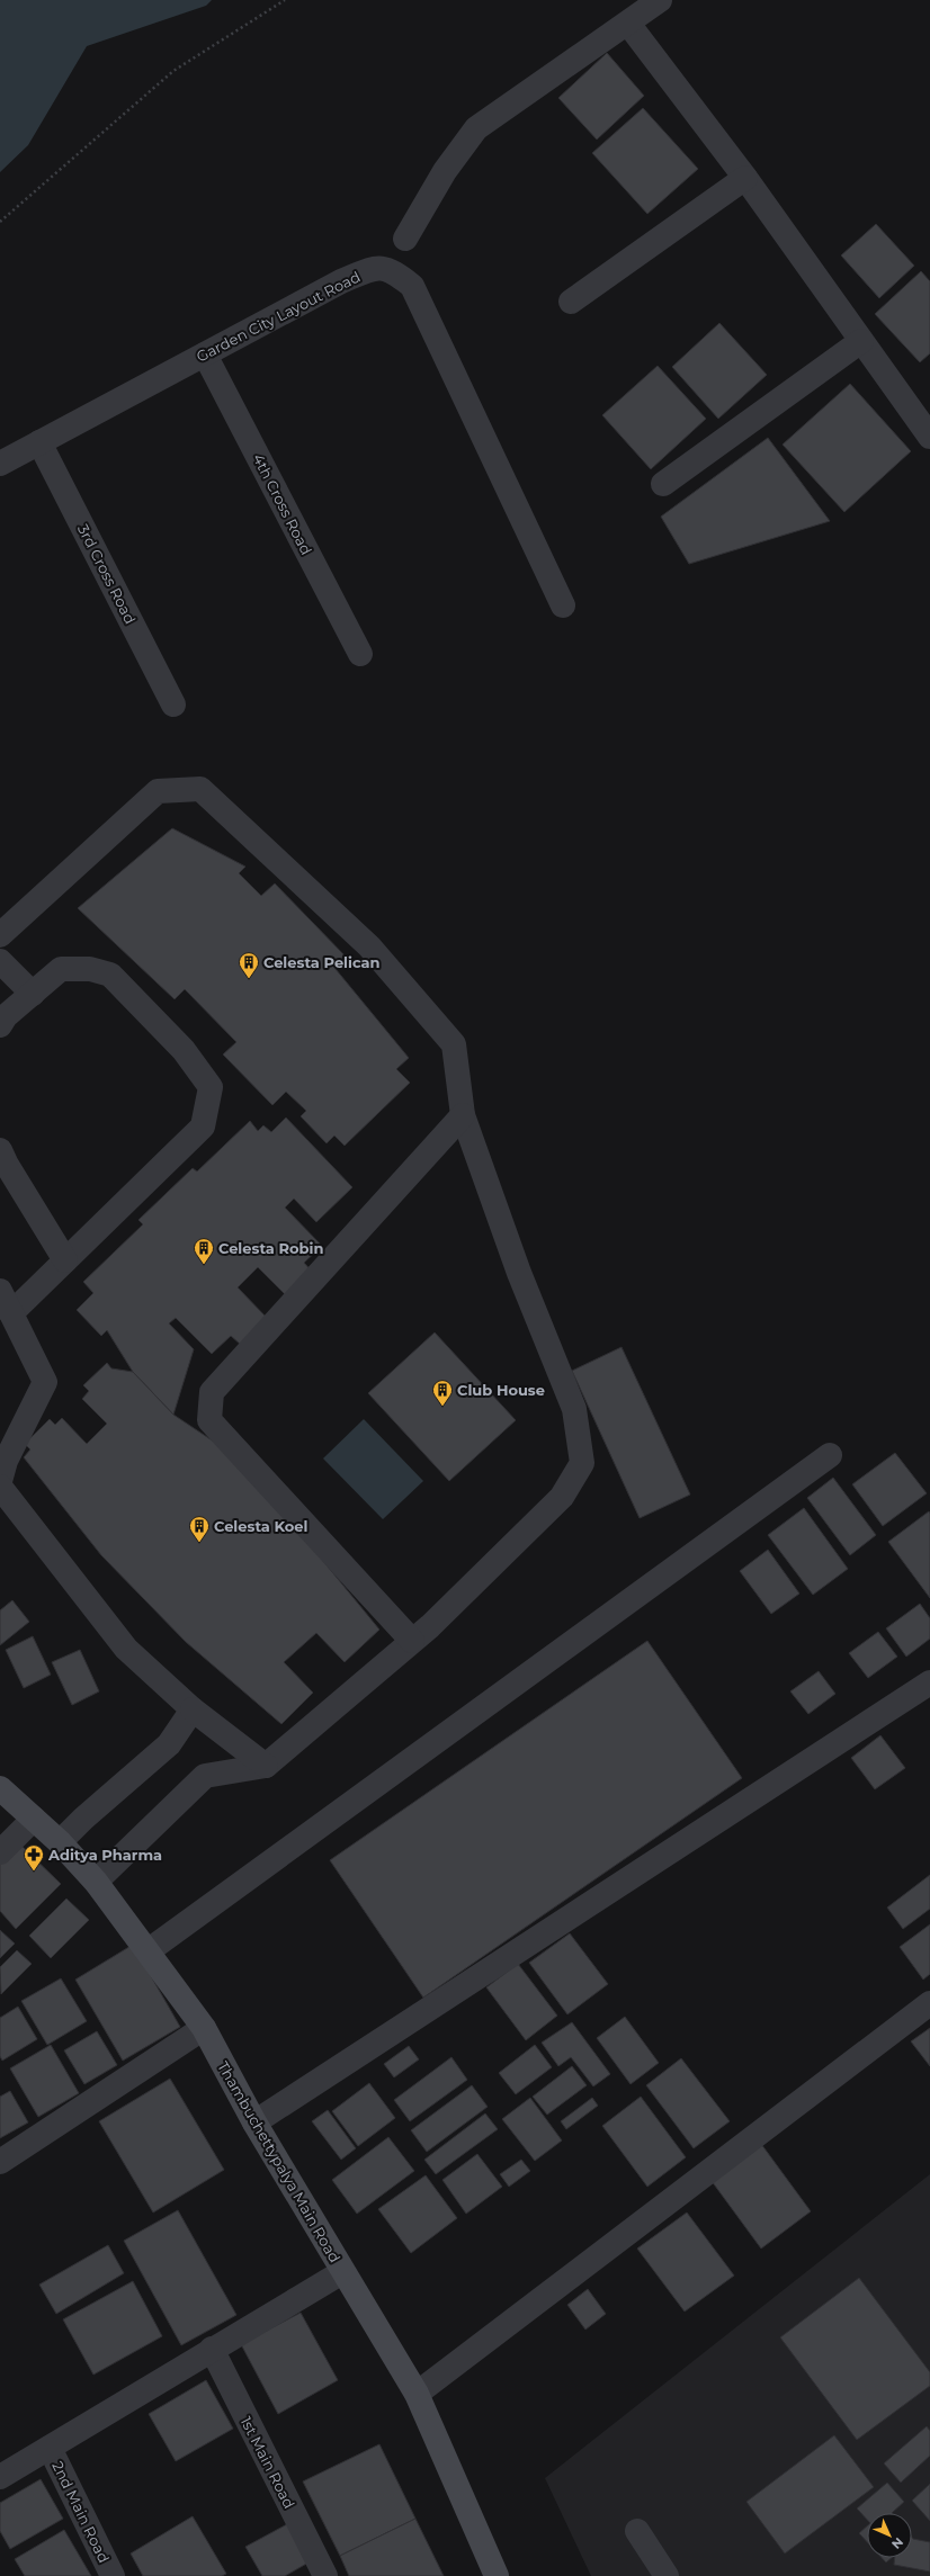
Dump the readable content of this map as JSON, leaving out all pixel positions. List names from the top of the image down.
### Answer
{
  "streets": {
    "main road": ["Thambuchettypalya Main Road"],
    "street": [
      "Garden City Layout Road",
      "4th Cross Road",
      "3rd Cross Road",
      "1st Main Road",
      "2nd Main Road"
    ]
  },
  "crossings": [
    ["Garden City Layout Road", "4th Cross Road"],
    ["Garden City Layout Road", "3rd Cross Road"]
  ],
  "places": {
    "building": [
      "Celesta Pelican",
      "Celesta Robin",
      "Club House",
      "Celesta Koel"
    ],
    "pharmacy": ["Aditya Pharma"]
  },
  "north": "bottom right"
}
